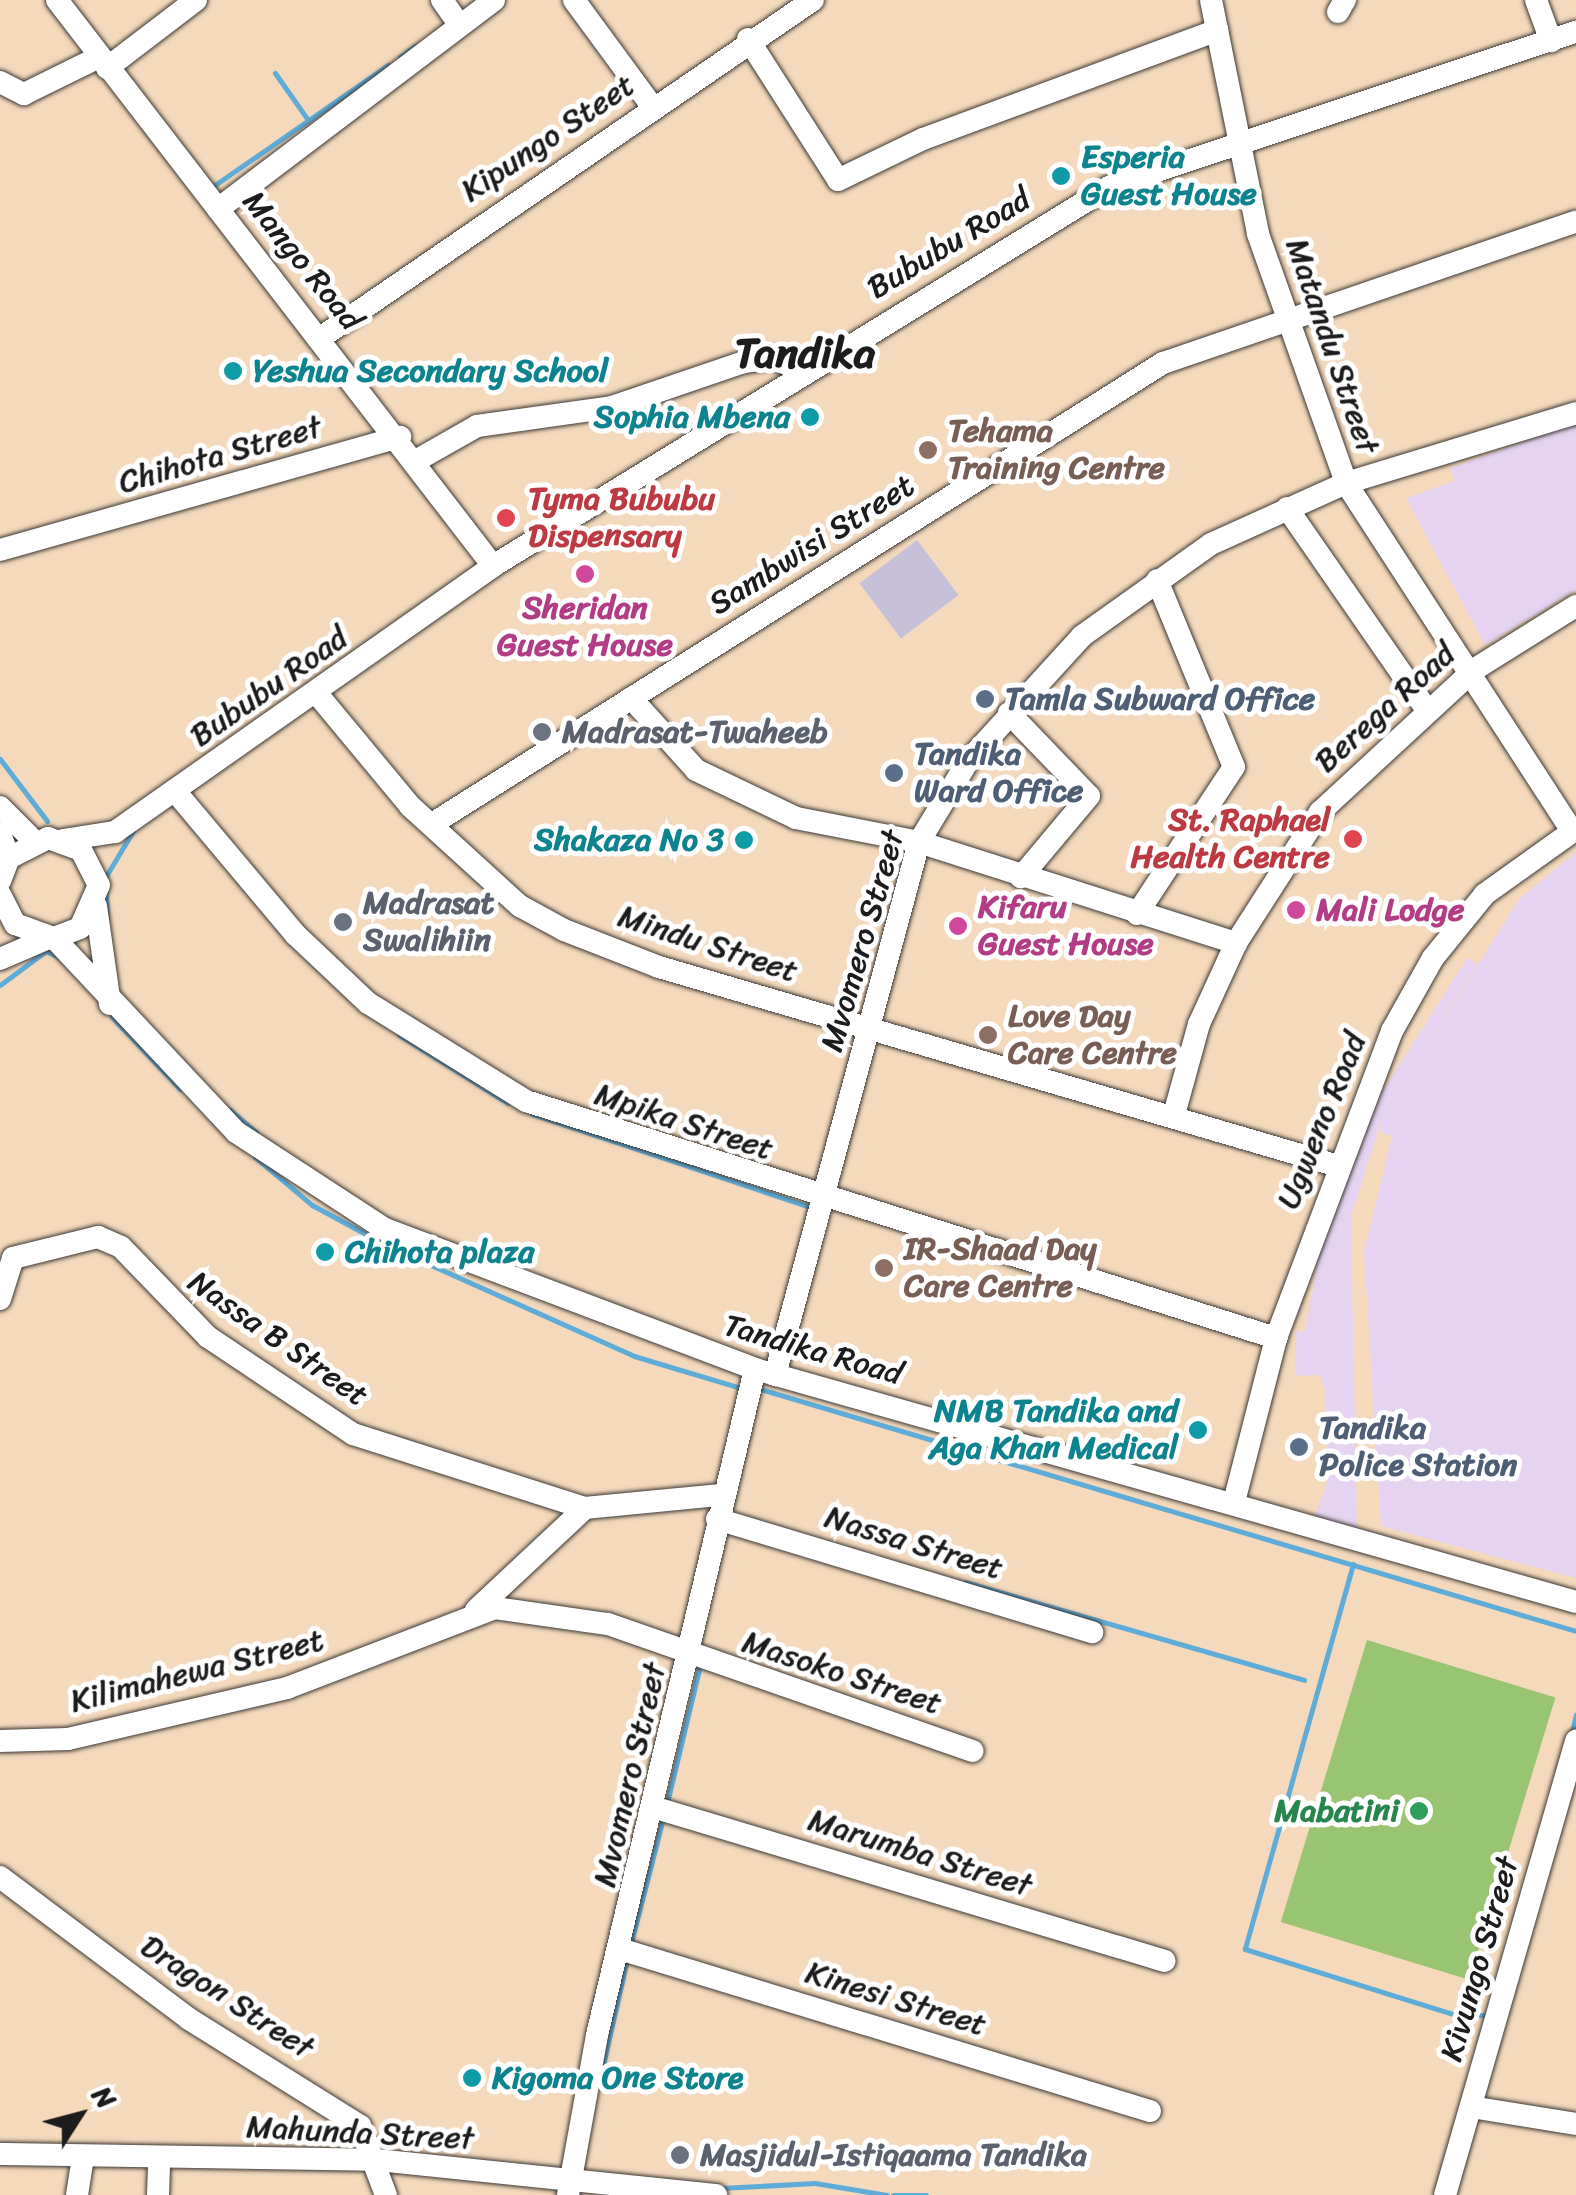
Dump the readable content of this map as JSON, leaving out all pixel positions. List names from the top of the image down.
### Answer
{
  "streets": {
    "street": [
      "Kipungo Steet",
      "Bububu Road",
      "Mango Road",
      "Matandu Street",
      "Chihota Street",
      "Sambwisi Street",
      "Berega Road",
      "Mvomero Street",
      "Mindu Street",
      "Ugweno Road",
      "Mpika Street",
      "Nassa B Street",
      "Tandika Road",
      "Nassa Street",
      "Kilimahewa Street",
      "Masoko Street",
      "Marumba Street",
      "Kivungo Street",
      "Dragon Street",
      "Kinesi Street",
      "Mahunda Street"
    ]
  },
  "crossings": [
    ["Kipungo Steet", "Mango Road"],
    ["Bububu Road", "Mango Road"],
    ["Bububu Road", "Matandu Street"],
    ["Bububu Road", "Mindu Street"],
    ["Bububu Road", "Mpika Street"],
    ["Mango Road", "Chihota Street"],
    ["Matandu Street", "Sambwisi Street"],
    ["Matandu Street", "Berega Road"],
    ["Matandu Street", "Mvomero Street"],
    ["Matandu Street", "Ugweno Road"],
    ["Sambwisi Street", "Mindu Street"],
    ["Berega Road", "Mindu Street"],
    ["Mvomero Street", "Mindu Street"],
    ["Mvomero Street", "Mpika Street"],
    ["Mvomero Street", "Tandika Road"],
    ["Mvomero Street", "Nassa Street"],
    ["Mvomero Street", "Kilimahewa Street"],
    ["Mvomero Street", "Masoko Street"],
    ["Mvomero Street", "Marumba Street"],
    ["Mvomero Street", "Kinesi Street"],
    ["Mvomero Street", "Mahunda Street"],
    ["Mindu Street", "Ugweno Road"],
    ["Ugweno Road", "Mpika Street"],
    ["Ugweno Road", "Tandika Road"],
    ["Kilimahewa Street", "Masoko Street"],
    ["Dragon Street", "Mahunda Street"]
  ],
  "districts": ["Tandika"],
  "places": [
    "Esperia Guest House",
    "Yeshua Secondary School",
    "Sophia Mbena",
    "Tehama Training Centre",
    "Tyma Bububu Dispensary",
    "Sheridan Guest House",
    "Tamla Subward Office",
    "Madrasat-Twaheeb",
    "Tandika Ward Office",
    "St. Raphael Health Centre",
    "Shakaza No 3",
    "Mali Lodge",
    "Madrasat Swalihiin",
    "Kifaru Guest House",
    "Love Day Care Centre",
    "Chihota plaza",
    "IR-Shaad Day Care Centre",
    "NMB Tandika and Aga Khan Medical",
    "Tandika Police Station",
    "Mabatini",
    "Kigoma One Store",
    "Masjidul-Istiqaama Tandika"
  ],
  "north": "top right"
}
